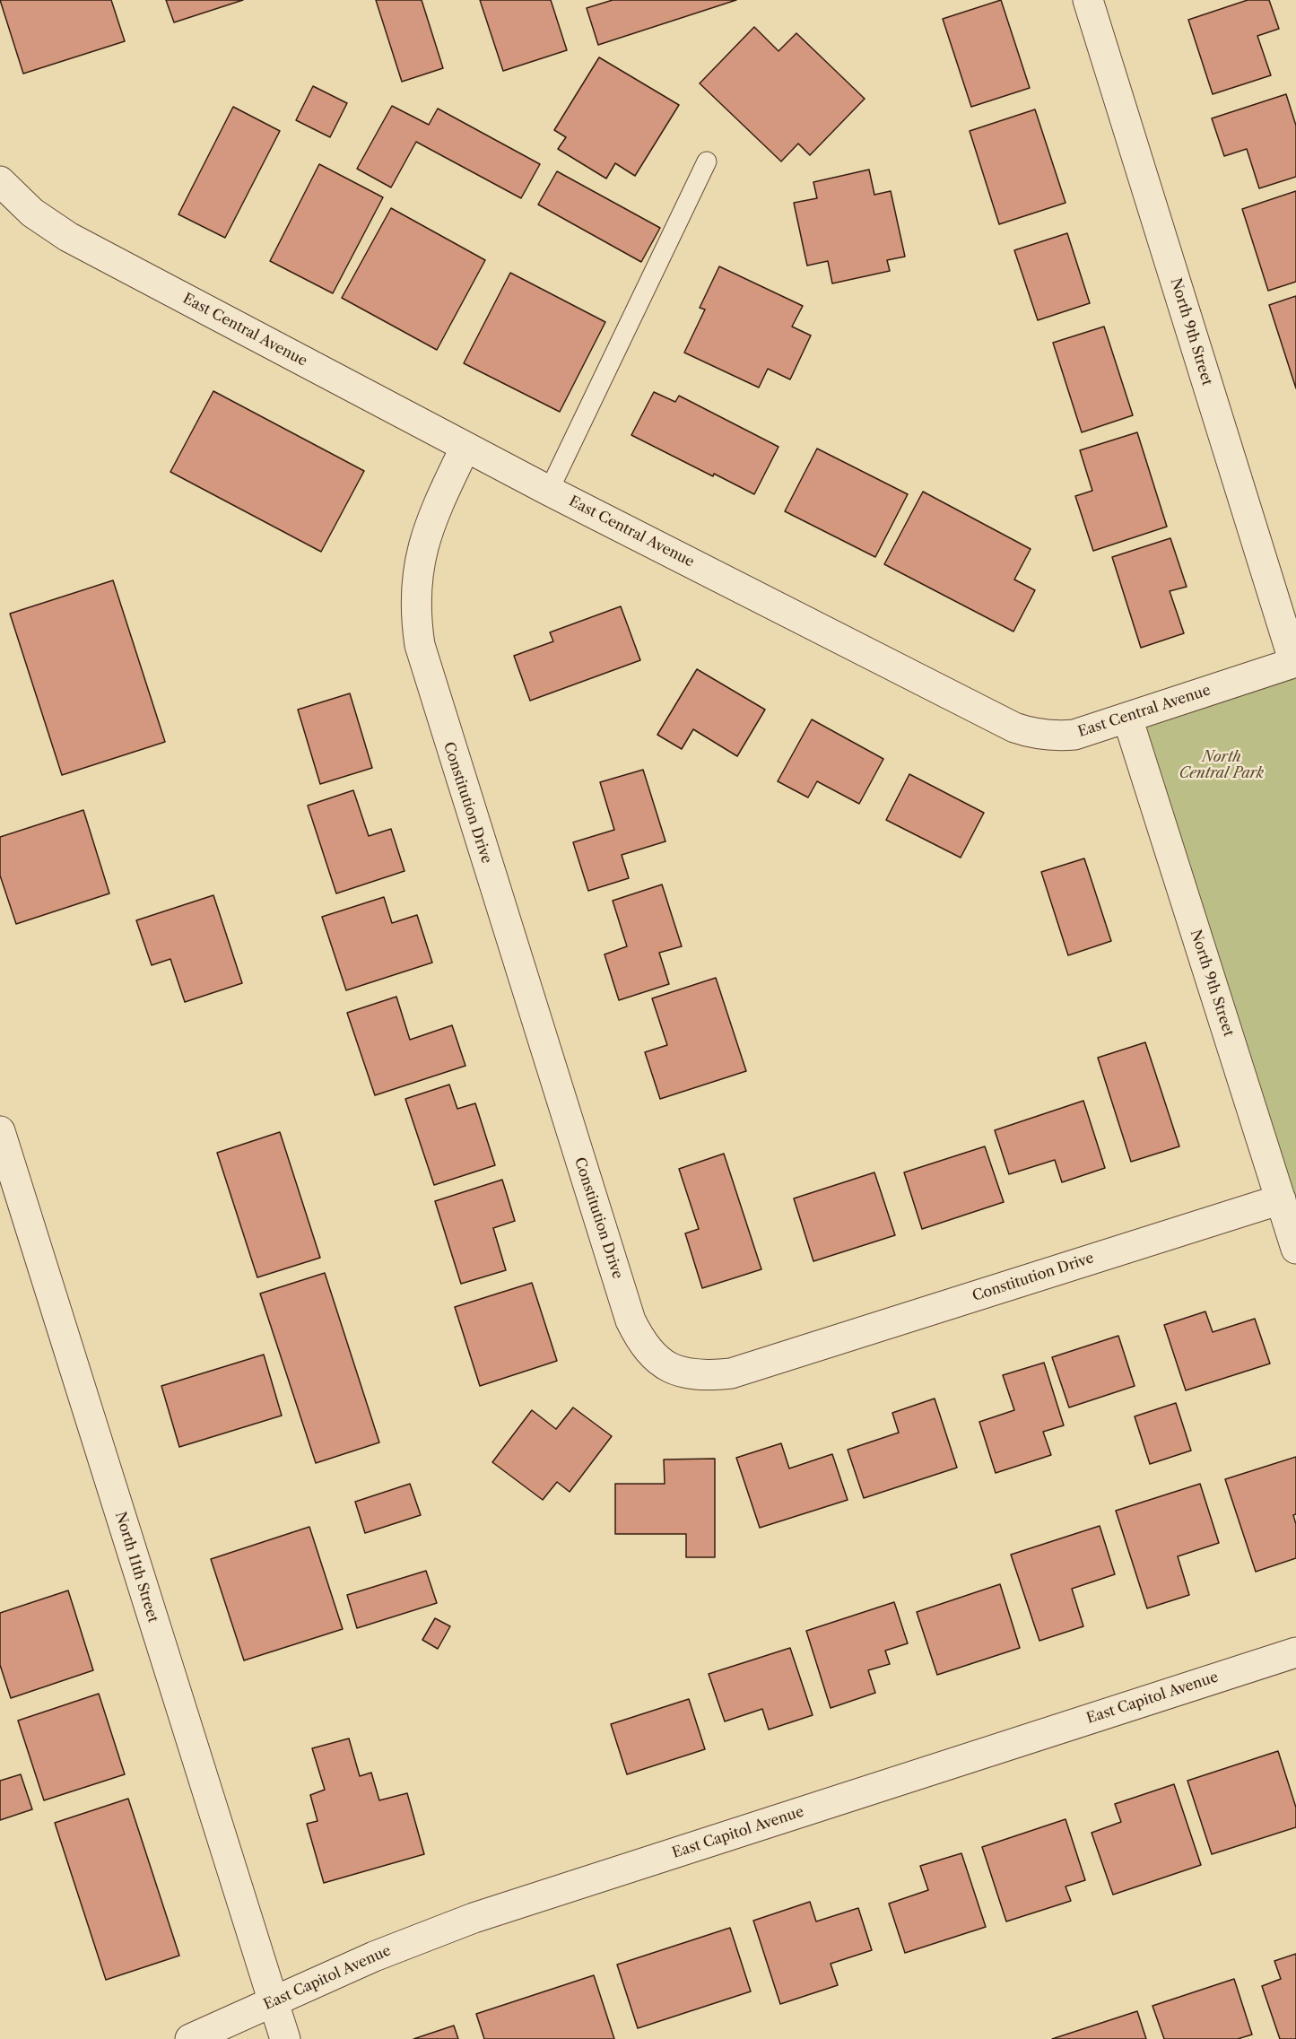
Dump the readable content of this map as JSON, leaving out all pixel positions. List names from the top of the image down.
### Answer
{
  "streets": {
    "street": [
      "East Central Avenue",
      "North 9th Street",
      "Constitution Drive",
      "North 11th Street",
      "East Capitol Avenue"
    ]
  },
  "crossings": [
    ["East Central Avenue", "North 9th Street"],
    ["East Central Avenue", "Constitution Drive"],
    ["North 9th Street", "Constitution Drive"],
    ["North 11th Street", "East Capitol Avenue"]
  ],
  "parks": ["North Central Park"]
}
